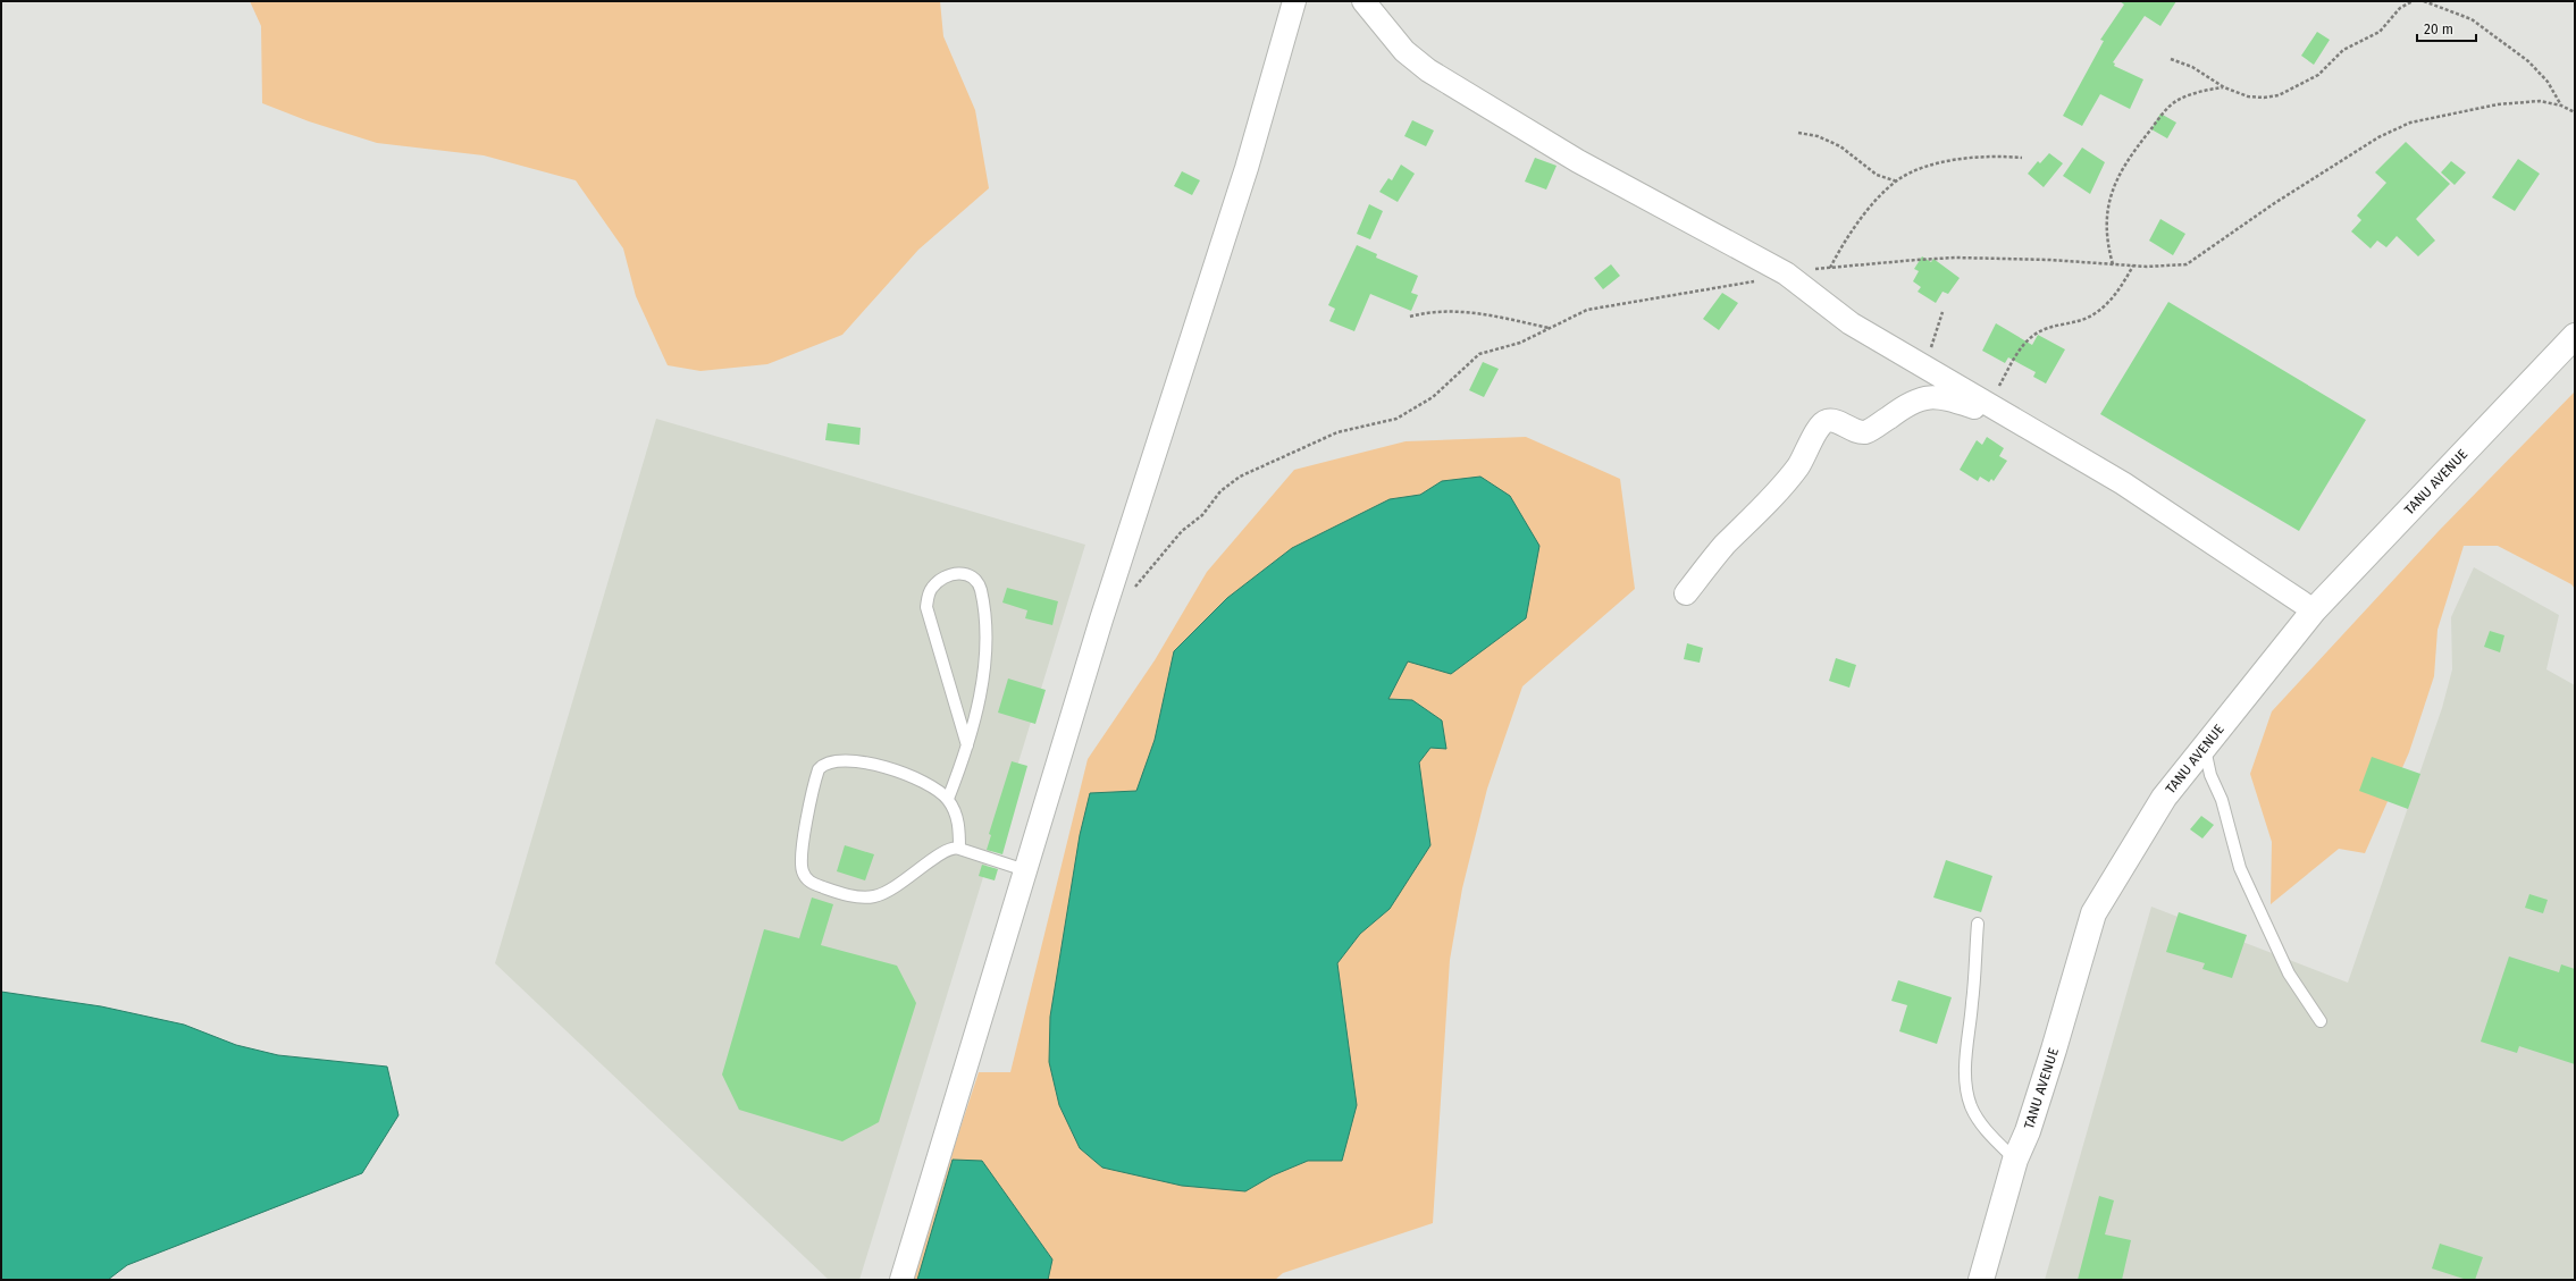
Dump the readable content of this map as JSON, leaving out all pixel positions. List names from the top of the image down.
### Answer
{
  "streets": {
    "street": ["TANU AVENUE"]
  },
  "scale_bar": "20 m"
}
